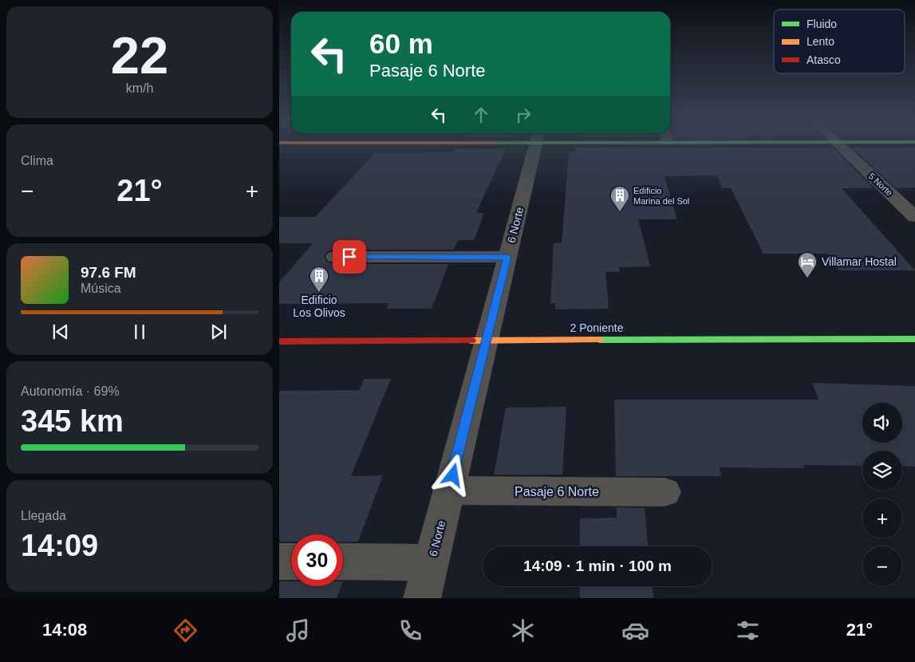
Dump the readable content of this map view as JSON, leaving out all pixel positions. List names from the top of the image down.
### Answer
{
  "streets": {
    "street": [
      "5 Norte",
      "6 Norte",
      "2 Poniente",
      "Pasaje 6 Norte"
    ]
  },
  "crossings": [
    ["6 Norte", "2 Poniente"],
    ["6 Norte", "Pasaje 6 Norte"]
  ],
  "places": {
    "building": ["Edificio Marina del Sol", "Edificio Los Olivos"],
    "hotel": ["Villamar Hostal"]
  },
  "legend": ["Fluido", "Lento", "Atasco"],
  "page": {
    "tile": [
      ["22", "km/h"],
      "Clima",
      ["Autonomía · 69%", "345 km"],
      ["Llegada", "14:09"]
    ],
    "turn": ["60 m", "Pasaje 6 Norte"],
    "heat": ["−", "21°", "+"],
    "song": ["97.6 FM", "Música"],
    "map_buttons": ["+", "−"],
    "limit": "30",
    "trip": "14:09 · 1 min · 100 m",
    "tabs": ["14:08", "21°"]
  }
}
